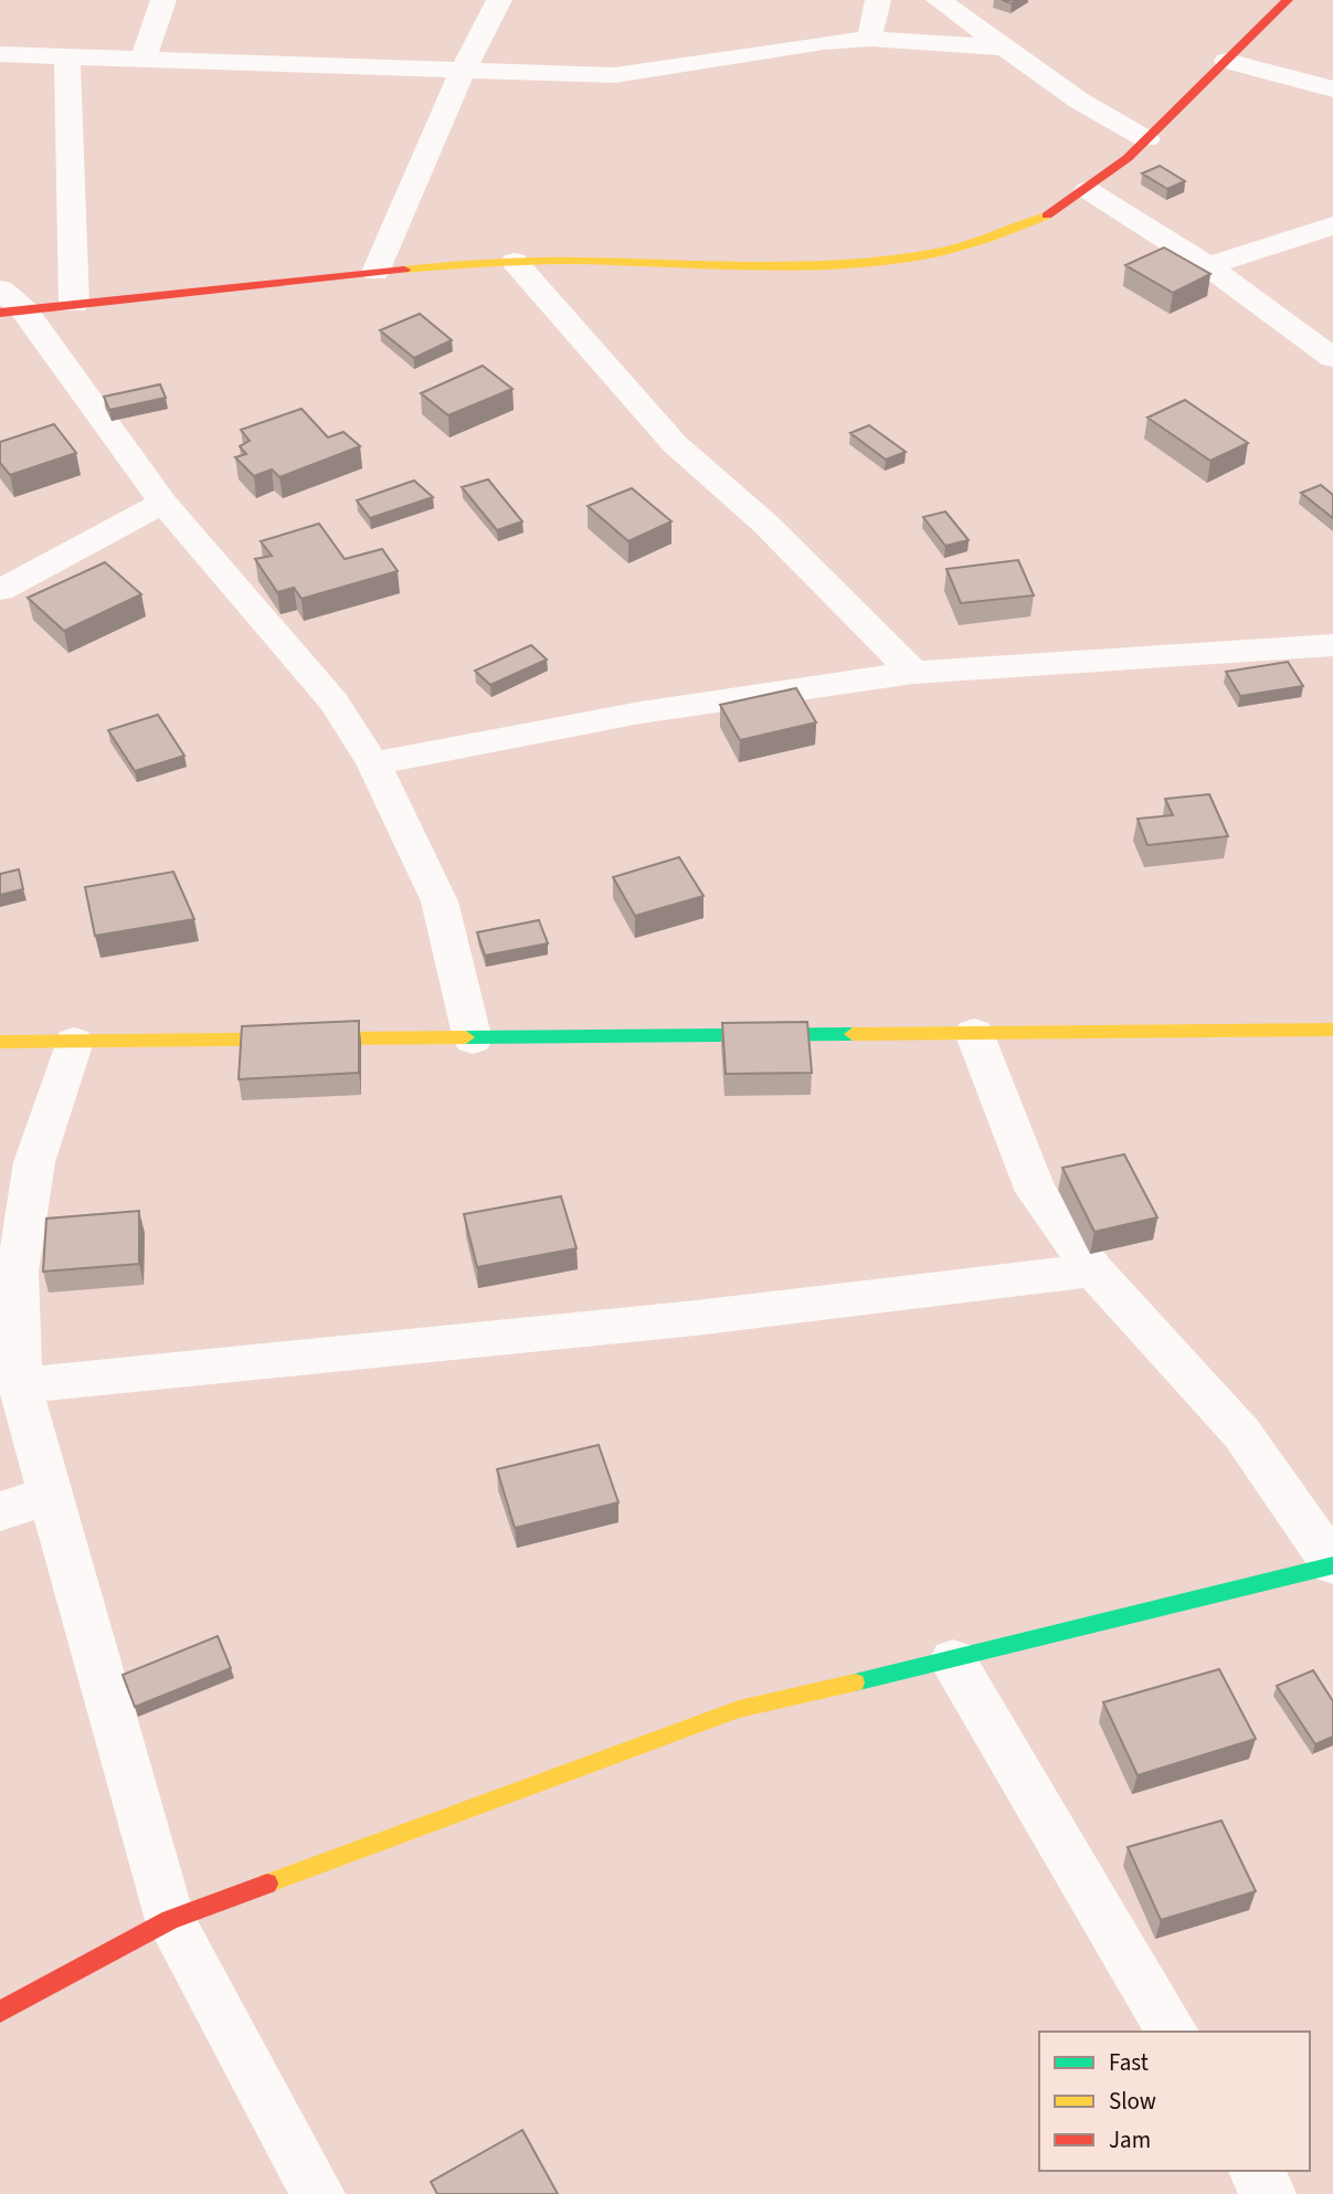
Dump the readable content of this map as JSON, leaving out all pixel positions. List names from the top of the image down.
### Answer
{
  "legend": ["Fast", "Slow", "Jam"]
}
